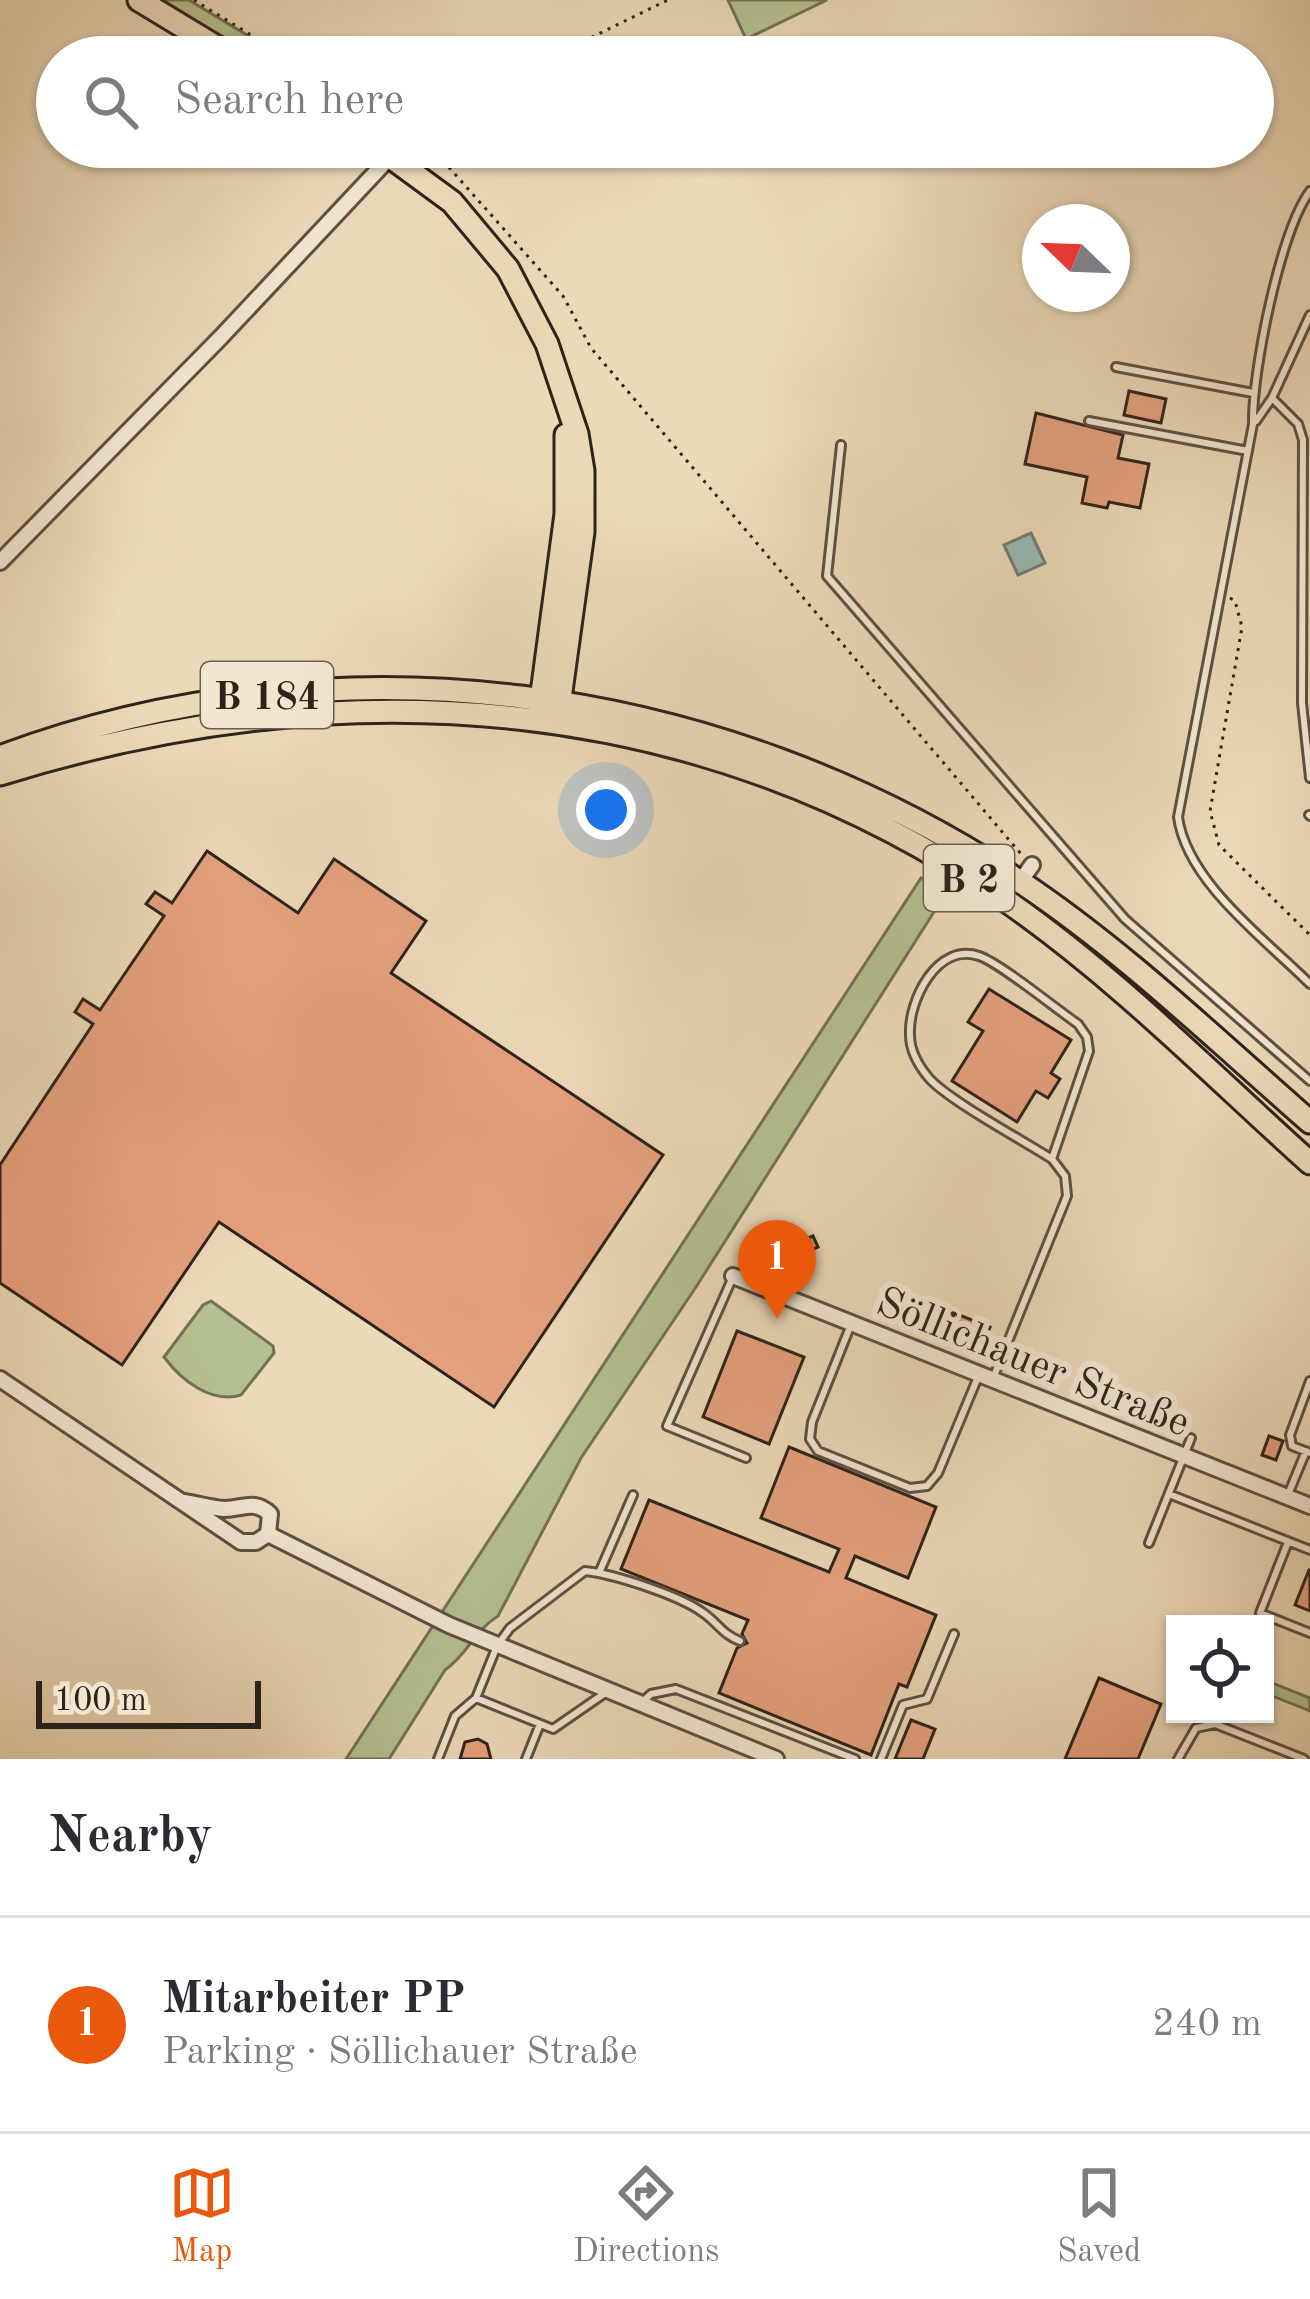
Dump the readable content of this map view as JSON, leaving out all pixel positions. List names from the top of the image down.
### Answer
{
  "streets": {
    "main road": ["B 184", "B 2"],
    "street": ["Söllichauer Straße"]
  },
  "crossings": [
    ["B 184", "B 2"]
  ],
  "scale_bar": "100 m",
  "north": "top left",
  "page": {
    "search": "Search here",
    "pins": "1",
    "scale": "100 m",
    "heading": "Nearby",
    "list": [
      {
        "mark": "1",
        "name": "Mitarbeiter PP",
        "note": "Parking · Söllichauer Straße",
        "value": "240 m"
      }
    ],
    "nav": ["Map", "Directions", "Saved"]
  }
}
